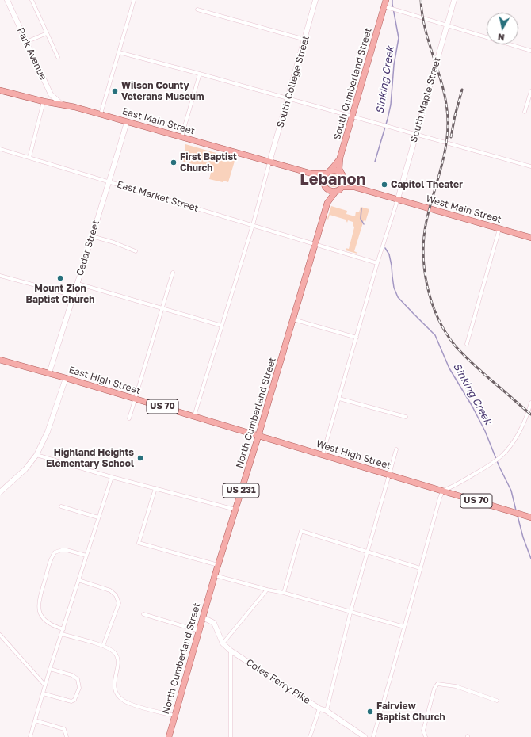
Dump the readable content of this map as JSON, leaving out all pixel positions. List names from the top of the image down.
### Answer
{
  "streets": {
    "main road": [
      "South Cumberland Street",
      "East Main Street",
      "West Main Street",
      "East High Street",
      "US 70",
      "North Cumberland Street",
      "West High Street",
      "US 231"
    ],
    "street": [
      "Park Avenue",
      "South College Street",
      "South Maple Street",
      "East Market Street",
      "Cedar Street",
      "Coles Ferry Pike"
    ]
  },
  "crossings": [
    ["Park Avenue", "East Main Street"],
    ["South College Street", "East Main Street"],
    ["South Cumberland Street", "East Main Street"],
    ["South Cumberland Street", "West Main Street"],
    ["South Cumberland Street", "North Cumberland Street"],
    ["South Cumberland Street", "US 231"],
    ["South Maple Street", "West Main Street"],
    ["East Main Street", "West Main Street"],
    ["East Main Street", "Cedar Street"],
    ["East Main Street", "North Cumberland Street"],
    ["East Main Street", "US 231"],
    ["East Market Street", "Cedar Street"],
    ["East Market Street", "North Cumberland Street"],
    ["West Main Street", "North Cumberland Street"],
    ["West Main Street", "US 231"],
    ["Cedar Street", "East High Street"],
    ["East High Street", "North Cumberland Street"],
    ["East High Street", "West High Street"],
    ["US 70", "West High Street"],
    ["North Cumberland Street", "West High Street"],
    ["North Cumberland Street", "US 231"],
    ["North Cumberland Street", "Coles Ferry Pike"]
  ],
  "districts": ["Lebanon"],
  "water": ["Sinking Creek"],
  "places": [
    "Wilson County Veterans Museum",
    "First Baptist Church",
    "Capitol Theater",
    "Mount Zion Baptist Church",
    "Highland Heights Elementary School",
    "Fairview Baptist Church"
  ],
  "north": "bottom"
}
